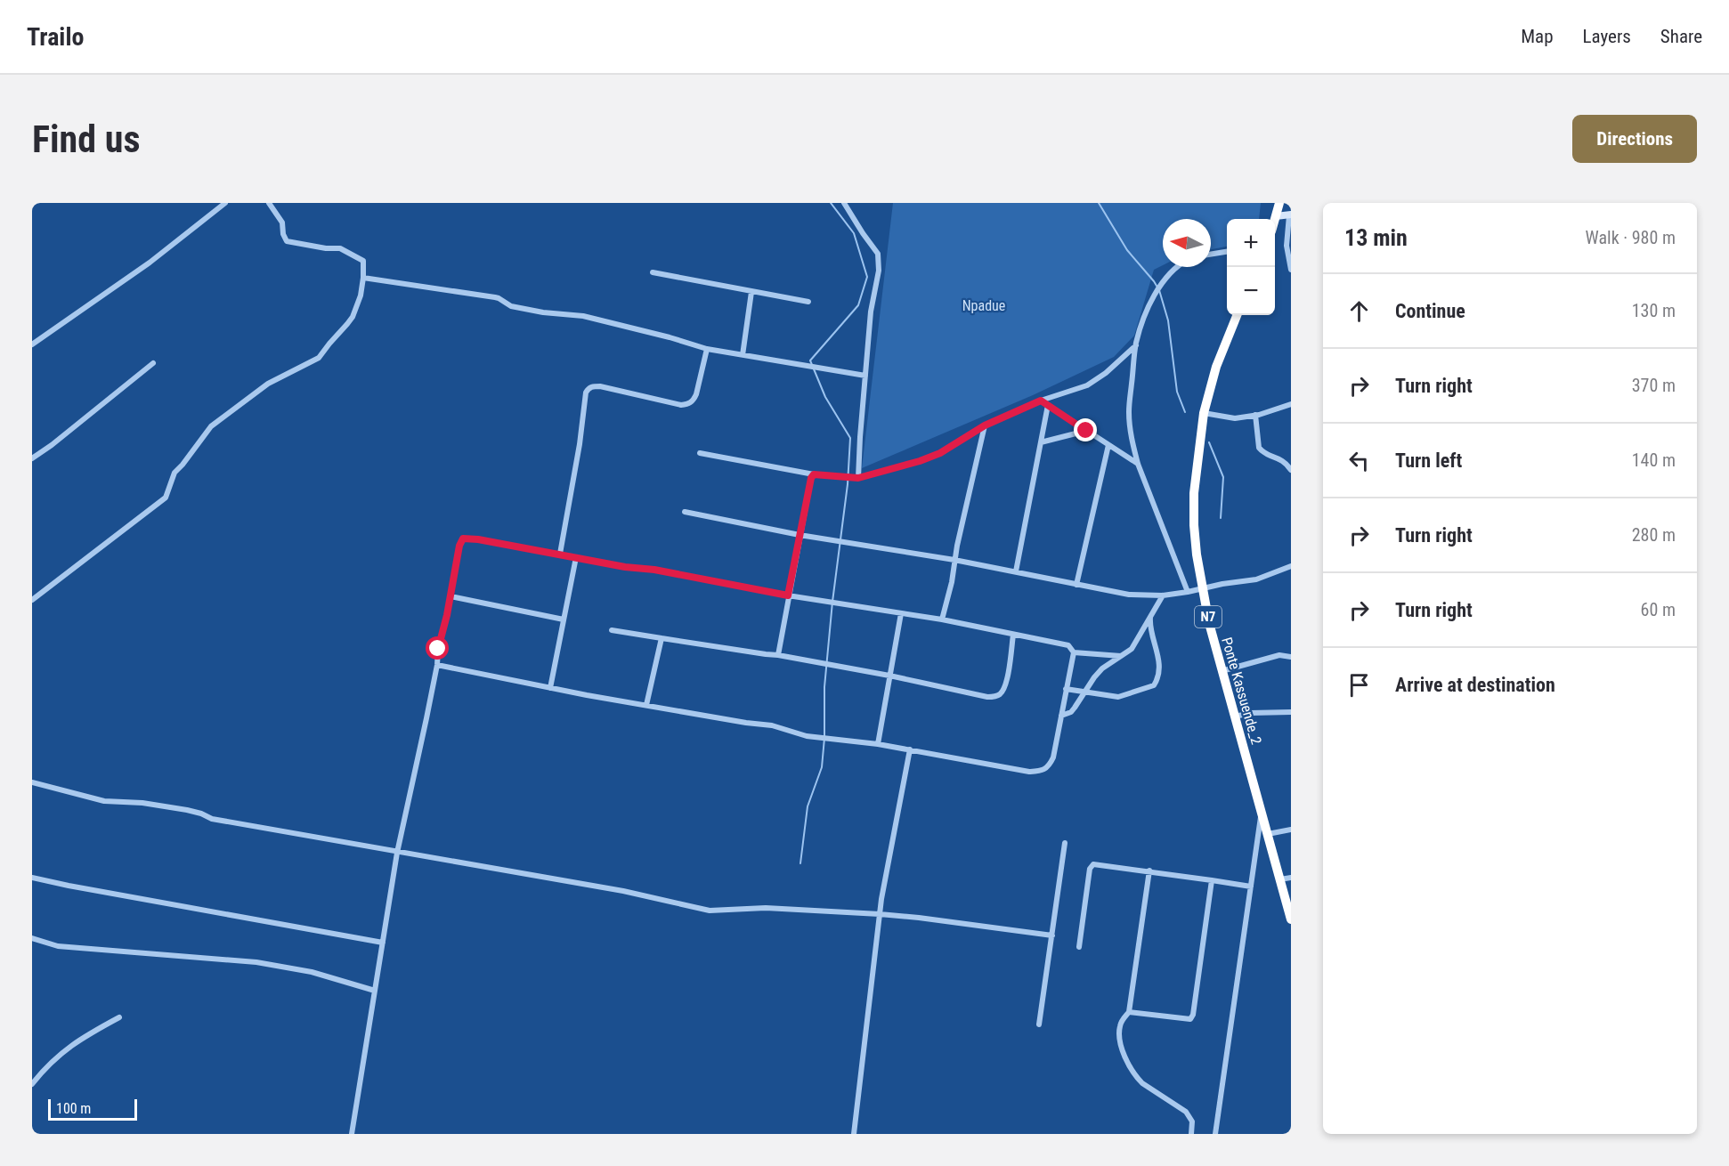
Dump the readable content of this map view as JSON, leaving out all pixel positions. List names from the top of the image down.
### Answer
{
  "streets": {
    "highway": ["N7", "Ponte Kassuende_2"]
  },
  "parks": ["Npadue"],
  "scale_bar": "100 m",
  "north": "left",
  "page": {
    "header": "Trailo",
    "nav": ["Map", "Layers", "Share"],
    "buttons": "Directions",
    "title": "Find us",
    "heading": ["13 min", "Walk · 980 m"],
    "map_buttons": ["+", "−"],
    "list": [
      ["Continue", "130 m"],
      ["Turn right", "370 m"],
      ["Turn left", "140 m"],
      ["Turn right", "280 m"],
      ["Turn right", "60 m"],
      "Arrive at destination"
    ],
    "scale": "100 m"
  }
}
